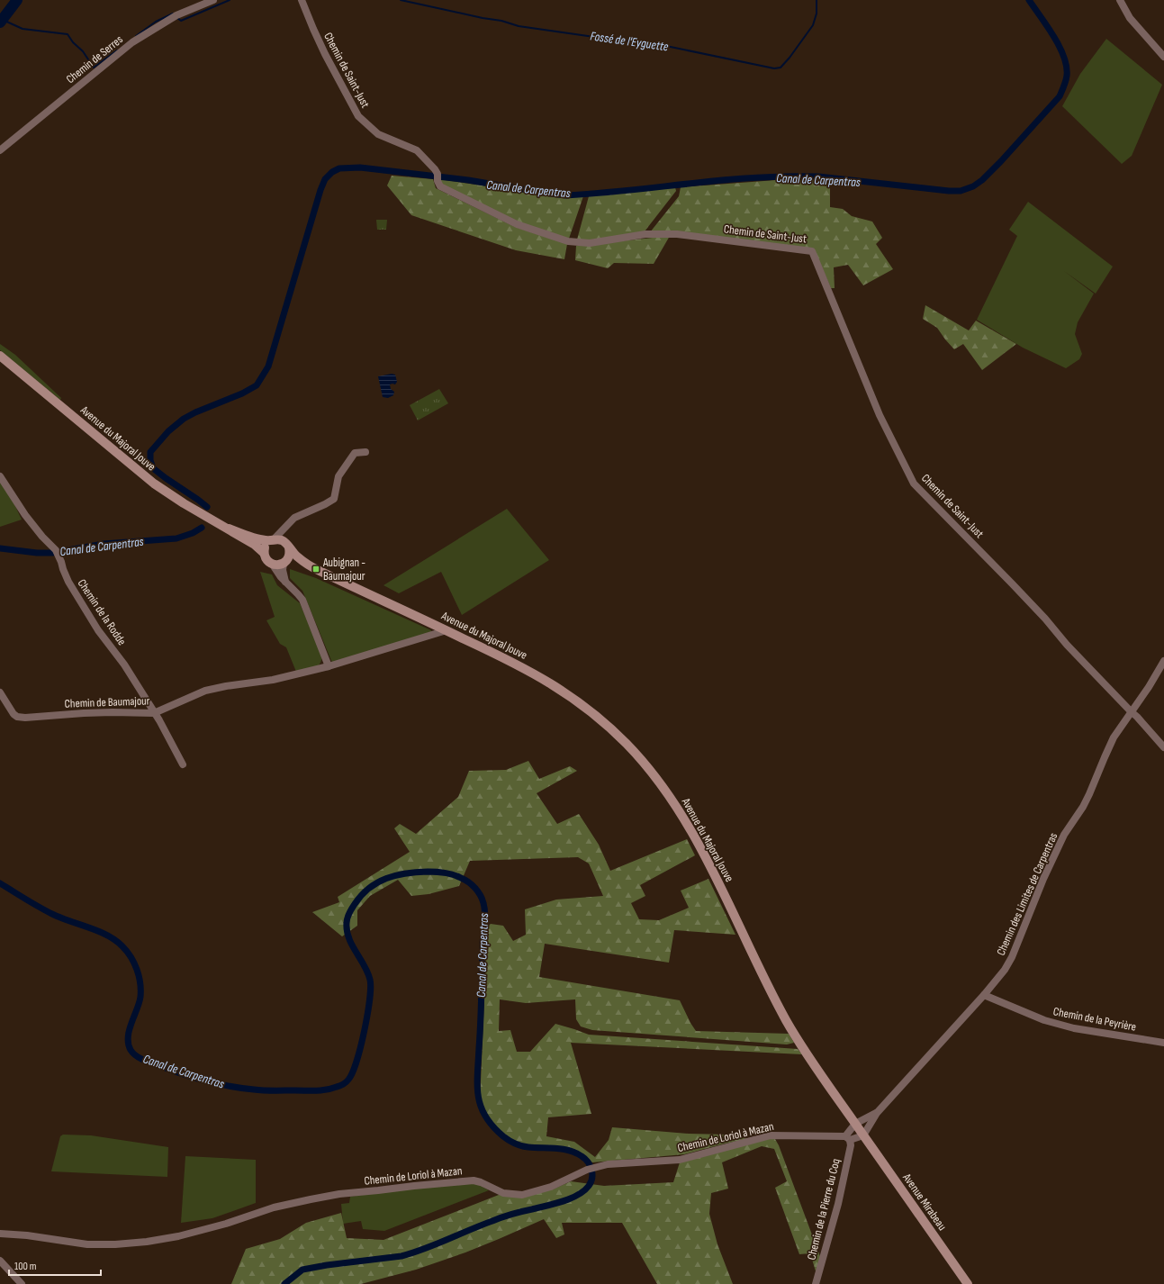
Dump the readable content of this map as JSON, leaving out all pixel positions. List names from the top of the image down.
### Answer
{
  "streets": {
    "main road": ["Avenue du Majoral Jouve", "Avenue Mirabeau"],
    "street": [
      "Chemin de Serres",
      "Chemin de Saint-Just",
      "Chemin de la Rodde",
      "Chemin de Baumajour",
      "Chemin des Limites de Carpentras",
      "Chemin de la Peyrière",
      "Chemin de Loriol à Mazan",
      "Chemin de la Pierre du Coq"
    ]
  },
  "crossings": [
    ["Chemin de Saint-Just", "Chemin des Limites de Carpentras"],
    ["Avenue du Majoral Jouve", "Chemin de Baumajour"],
    ["Avenue du Majoral Jouve", "Chemin des Limites de Carpentras"],
    ["Avenue du Majoral Jouve", "Chemin de Loriol à Mazan"],
    ["Avenue du Majoral Jouve", "Avenue Mirabeau"],
    ["Chemin de la Rodde", "Chemin de Baumajour"],
    ["Chemin des Limites de Carpentras", "Chemin de la Peyrière"],
    ["Chemin des Limites de Carpentras", "Chemin de Loriol à Mazan"],
    ["Chemin des Limites de Carpentras", "Avenue Mirabeau"],
    ["Chemin de Loriol à Mazan", "Avenue Mirabeau"],
    ["Chemin de Loriol à Mazan", "Chemin de la Pierre du Coq"]
  ],
  "water": ["Fossé de l'Eyguette", "Canal de Carpentras"],
  "places": {
    "transit": ["Aubignan - Baumajour"]
  },
  "scale_bar": "100 m"
}
